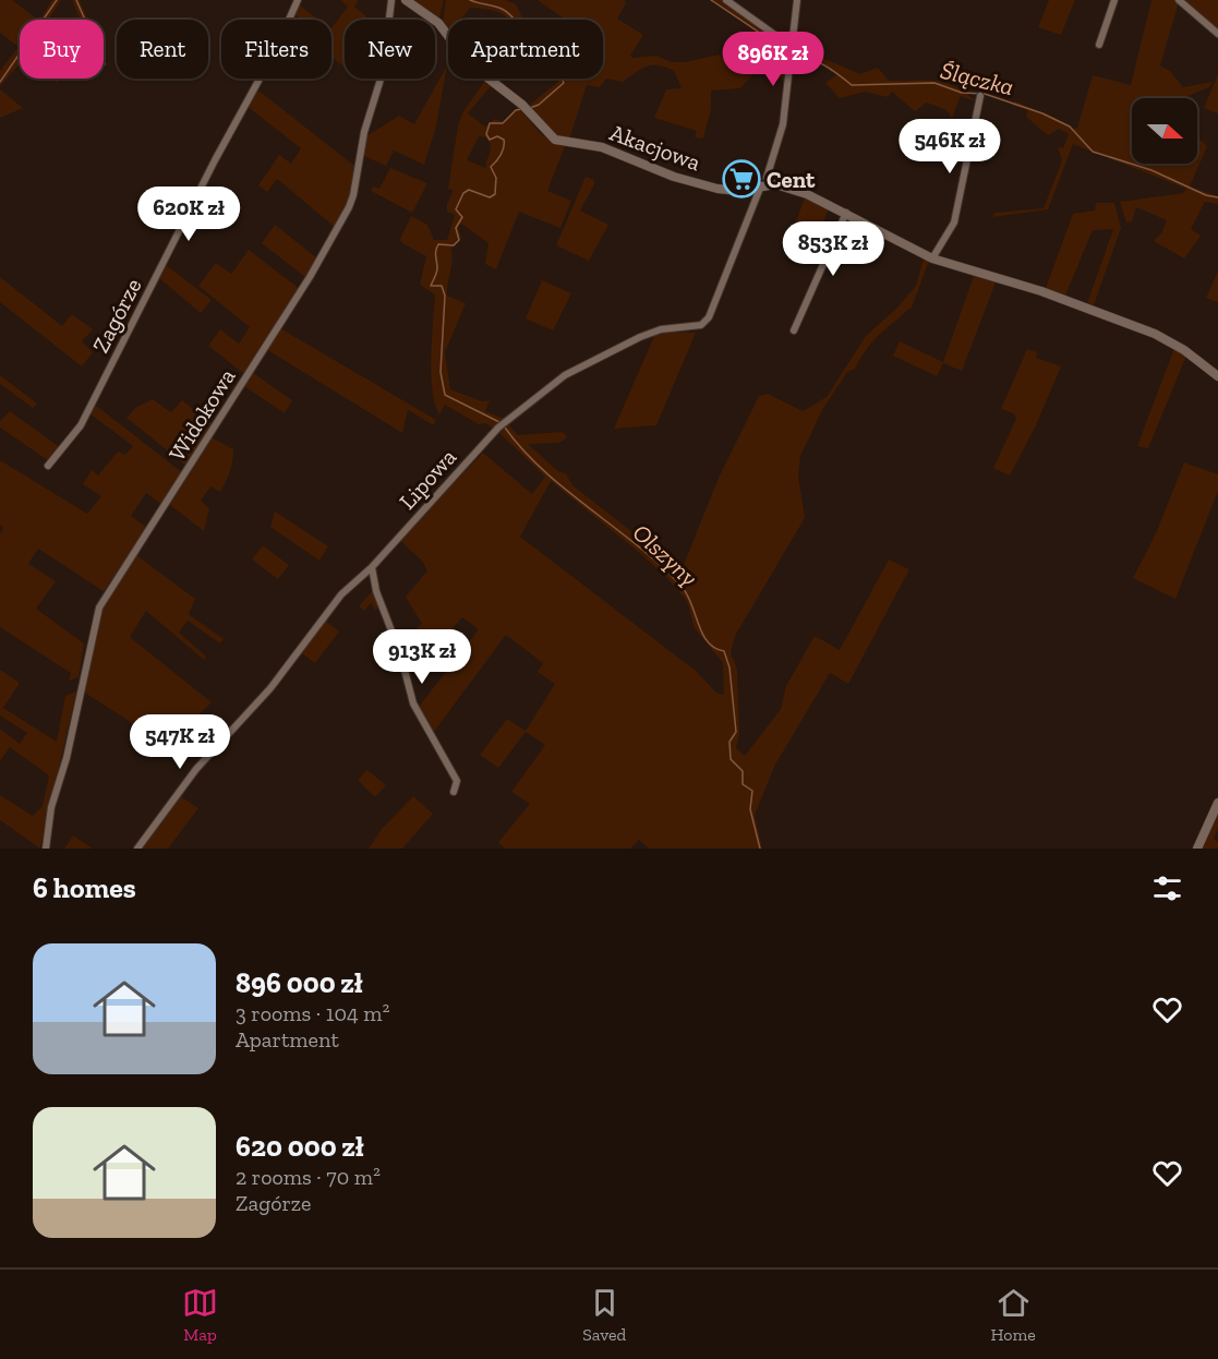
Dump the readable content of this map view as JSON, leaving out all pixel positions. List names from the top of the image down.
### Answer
{
  "streets": {
    "street": [
      "Akacjowa",
      "Zagórze",
      "Widokowa",
      "Lipowa"
    ]
  },
  "crossings": [
    ["Akacjowa", "Lipowa"]
  ],
  "water": ["Ślączka", "Olszyny"],
  "places": {
    "supermarket": ["Cent"]
  },
  "north": "right",
  "page": {
    "chip": [
      "Buy",
      "Rent",
      "Filters",
      "New",
      "Apartment"
    ],
    "price": [
      "896K zł",
      "546K zł",
      "620K zł",
      "853K zł",
      "913K zł",
      "547K zł"
    ],
    "heading": "6 homes",
    "list": [
      {
        "name": "896 000 zł",
        "note": "3 rooms · 104 m² · Apartment"
      },
      {
        "name": "620 000 zł",
        "note": "2 rooms · 70 m² · Zagórze"
      }
    ],
    "tabs": ["Map", "Saved", "Home"]
  }
}
